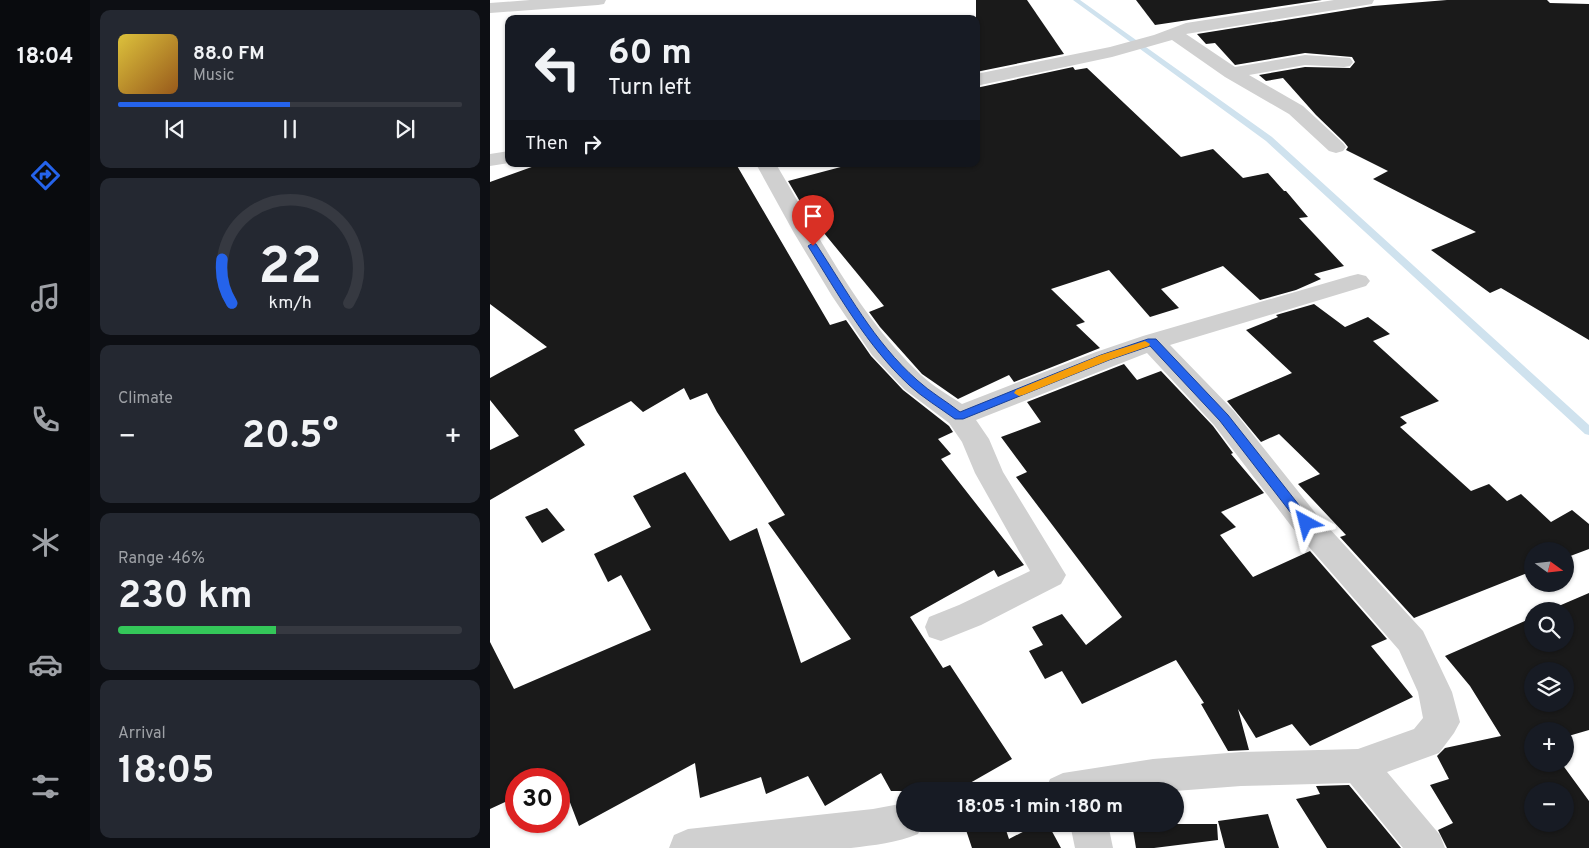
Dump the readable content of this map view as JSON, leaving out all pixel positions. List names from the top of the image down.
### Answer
{
  "north": "right",
  "page": {
    "tabs": "18:04",
    "turn": ["60 m", "Turn left"],
    "song": ["88.0 FM", "Music"],
    "then": "Then",
    "tile": [
      "Climate",
      ["Range · 46%", "230 km"],
      ["Arrival", "18:05"]
    ],
    "heat": ["−", "20.5°", "+"],
    "map_buttons": ["+", "−"],
    "limit": "30",
    "trip": "18:05 · 1 min · 180 m",
    "gauge": ["22", "km/h"]
  }
}
